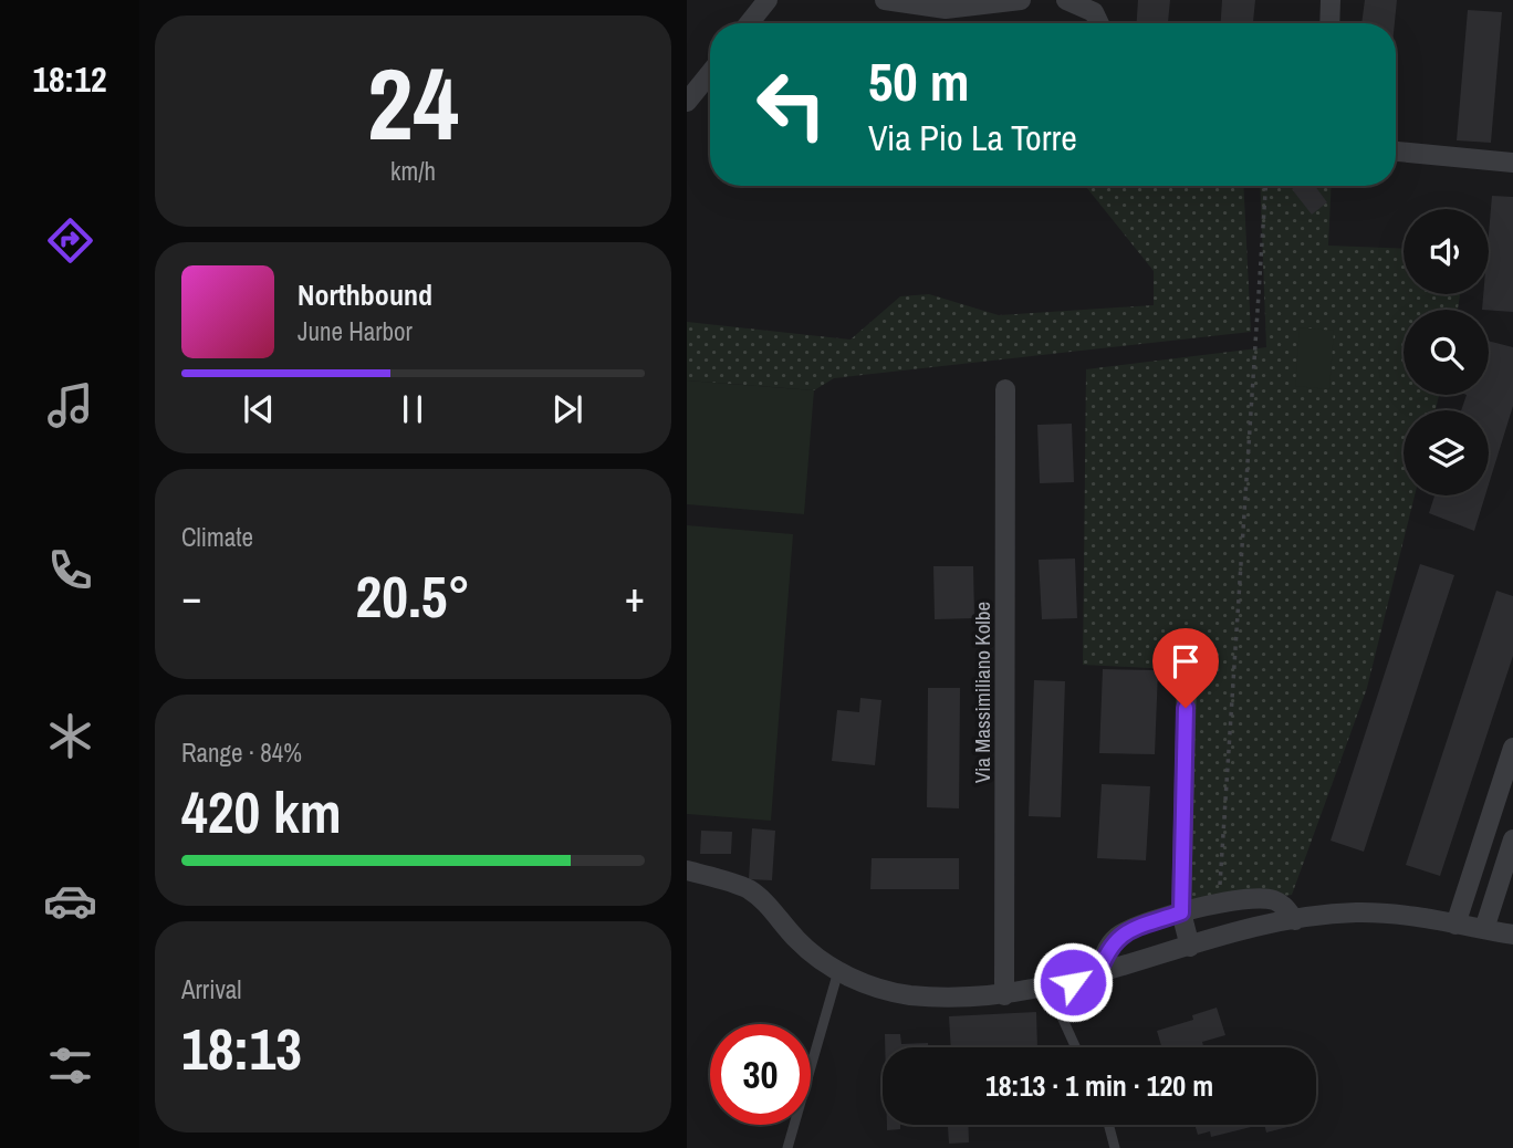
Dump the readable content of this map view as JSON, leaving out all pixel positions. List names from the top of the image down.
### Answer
{
  "streets": {
    "street": ["Via Massimiliano Kolbe"]
  },
  "page": {
    "tabs": "18:12",
    "tile": [
      ["24", "km/h"],
      "Climate",
      ["Range · 84%", "420 km"],
      ["Arrival", "18:13"]
    ],
    "turn": ["50 m", "Via Pio La Torre"],
    "song": ["Northbound", "June Harbor"],
    "heat": ["−", "20.5°", "+"],
    "limit": "30",
    "trip": "18:13 · 1 min · 120 m"
  }
}
